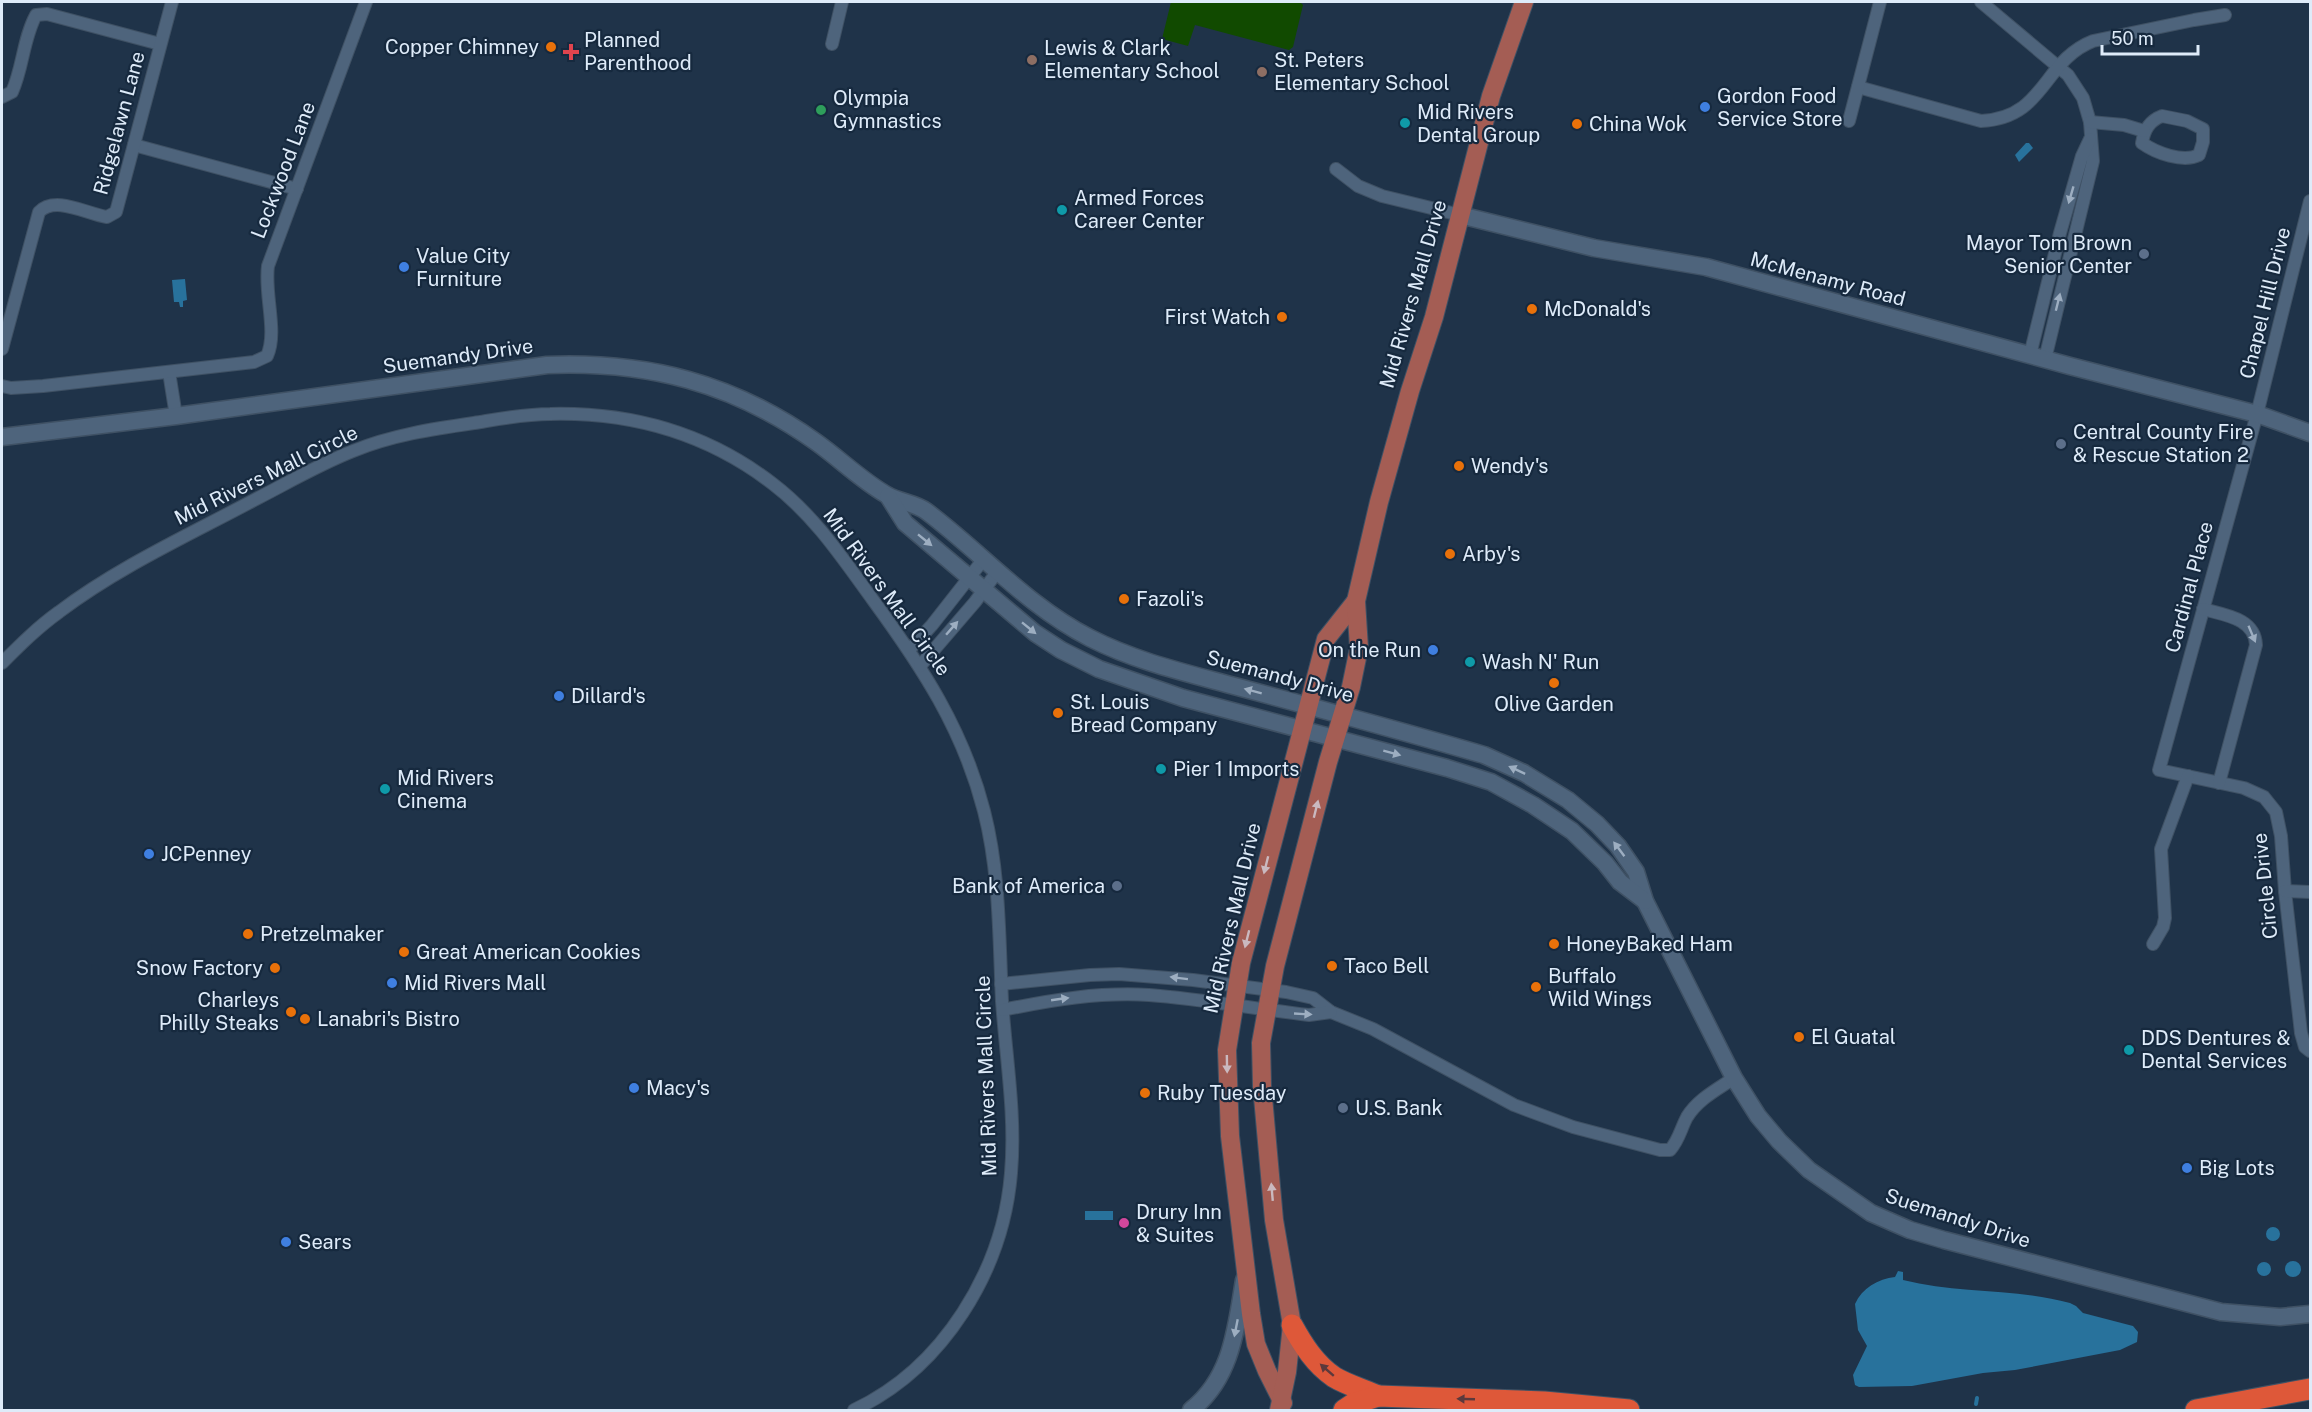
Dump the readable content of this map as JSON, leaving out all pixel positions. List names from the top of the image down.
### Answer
{
  "streets": {
    "main road": ["Mid Rivers Mall Drive"],
    "street": [
      "Ridgelawn Lane",
      "Lockwood Lane",
      "McMenamy Road",
      "Chapel Hill Drive",
      "Suemandy Drive",
      "Mid Rivers Mall Circle",
      "Cardinal Place",
      "Circle Drive"
    ]
  },
  "crossings": [
    ["McMenamy Road", "Mid Rivers Mall Drive"],
    ["McMenamy Road", "Chapel Hill Drive"],
    ["McMenamy Road", "Cardinal Place"],
    ["Mid Rivers Mall Drive", "Suemandy Drive"],
    ["Chapel Hill Drive", "Cardinal Place"],
    ["Cardinal Place", "Circle Drive"]
  ],
  "places": {
    "other": [
      "Copper Chimney",
      "Lewis & Clark Elementary School",
      "St. Peters Elementary School",
      "Gordon Food Service Store",
      "Olympia Gymnastics",
      "Mid Rivers Dental Group",
      "China Wok",
      "Armed Forces Career Center",
      "Mayor Tom Brown Senior Center",
      "Value City Furniture",
      "McDonald's",
      "First Watch",
      "Central County Fire & Rescue Station 2",
      "Wendy's",
      "Arby's",
      "Fazoli's",
      "On the Run",
      "Wash N' Run",
      "Olive Garden",
      "Dillard's",
      "St. Louis Bread Company",
      "Pier 1 Imports",
      "Mid Rivers Cinema",
      "JCPenney",
      "Bank of America",
      "Pretzelmaker",
      "HoneyBaked Ham",
      "Great American Cookies",
      "Taco Bell",
      "Snow Factory",
      "Mid Rivers Mall",
      "Buffalo Wild Wings",
      "Charleys Philly Steaks",
      "Lanabri's Bistro",
      "El Guatal",
      "DDS Dentures & Dental Services",
      "Macy's",
      "Ruby Tuesday",
      "U.S. Bank",
      "Big Lots",
      "Drury Inn & Suites",
      "Sears"
    ],
    "health": ["Planned Parenthood"]
  },
  "scale_bar": "50 m"
}
